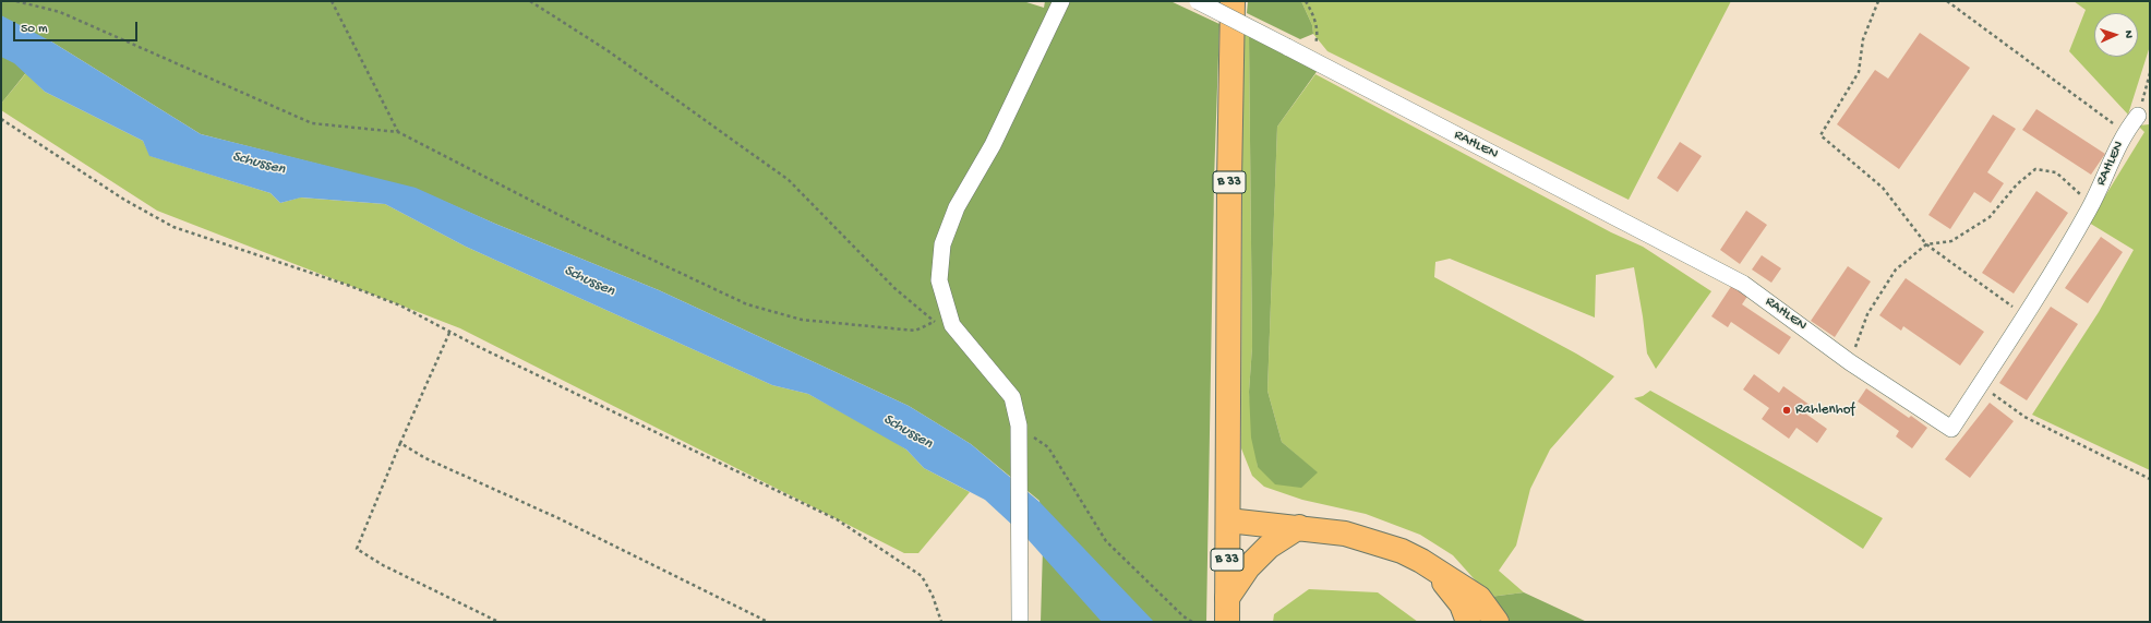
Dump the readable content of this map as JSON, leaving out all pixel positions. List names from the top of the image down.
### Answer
{
  "streets": {
    "main road": ["B 33"],
    "street": ["RAHLEN"]
  },
  "water": ["Schussen"],
  "places": ["Rahlenhof"],
  "scale_bar": "50 m",
  "north": "right"
}
